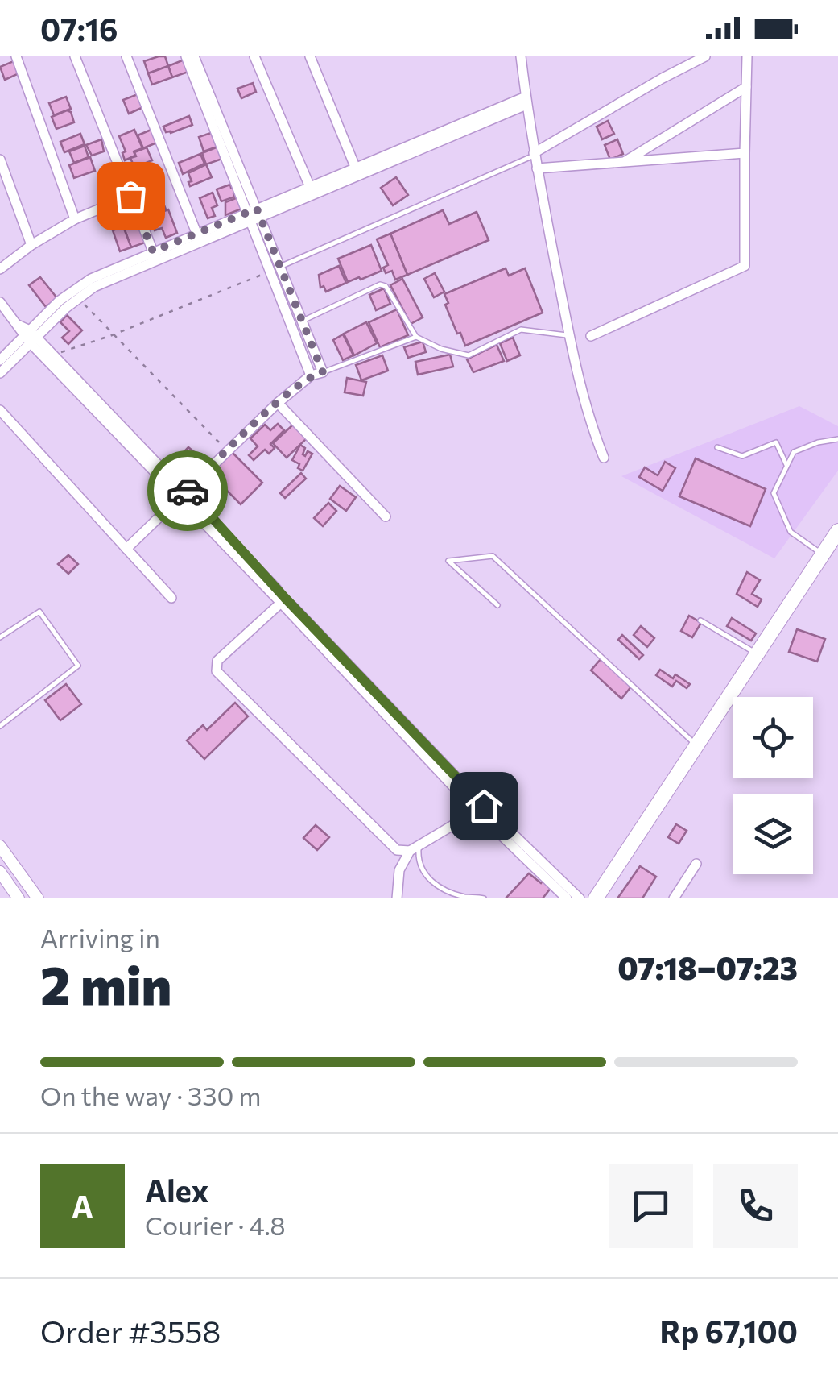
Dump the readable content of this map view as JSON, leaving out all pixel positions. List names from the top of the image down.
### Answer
{
  "page": {
    "status": "07:16",
    "heading": ["2 min", "Arriving in", "07:18–07:23"],
    "panel": [
      "Alex",
      "Courier · 4.8",
      "Order #3558",
      "Rp 67,100"
    ],
    "bar": "On the way · 330 m",
    "round": "A"
  }
}
